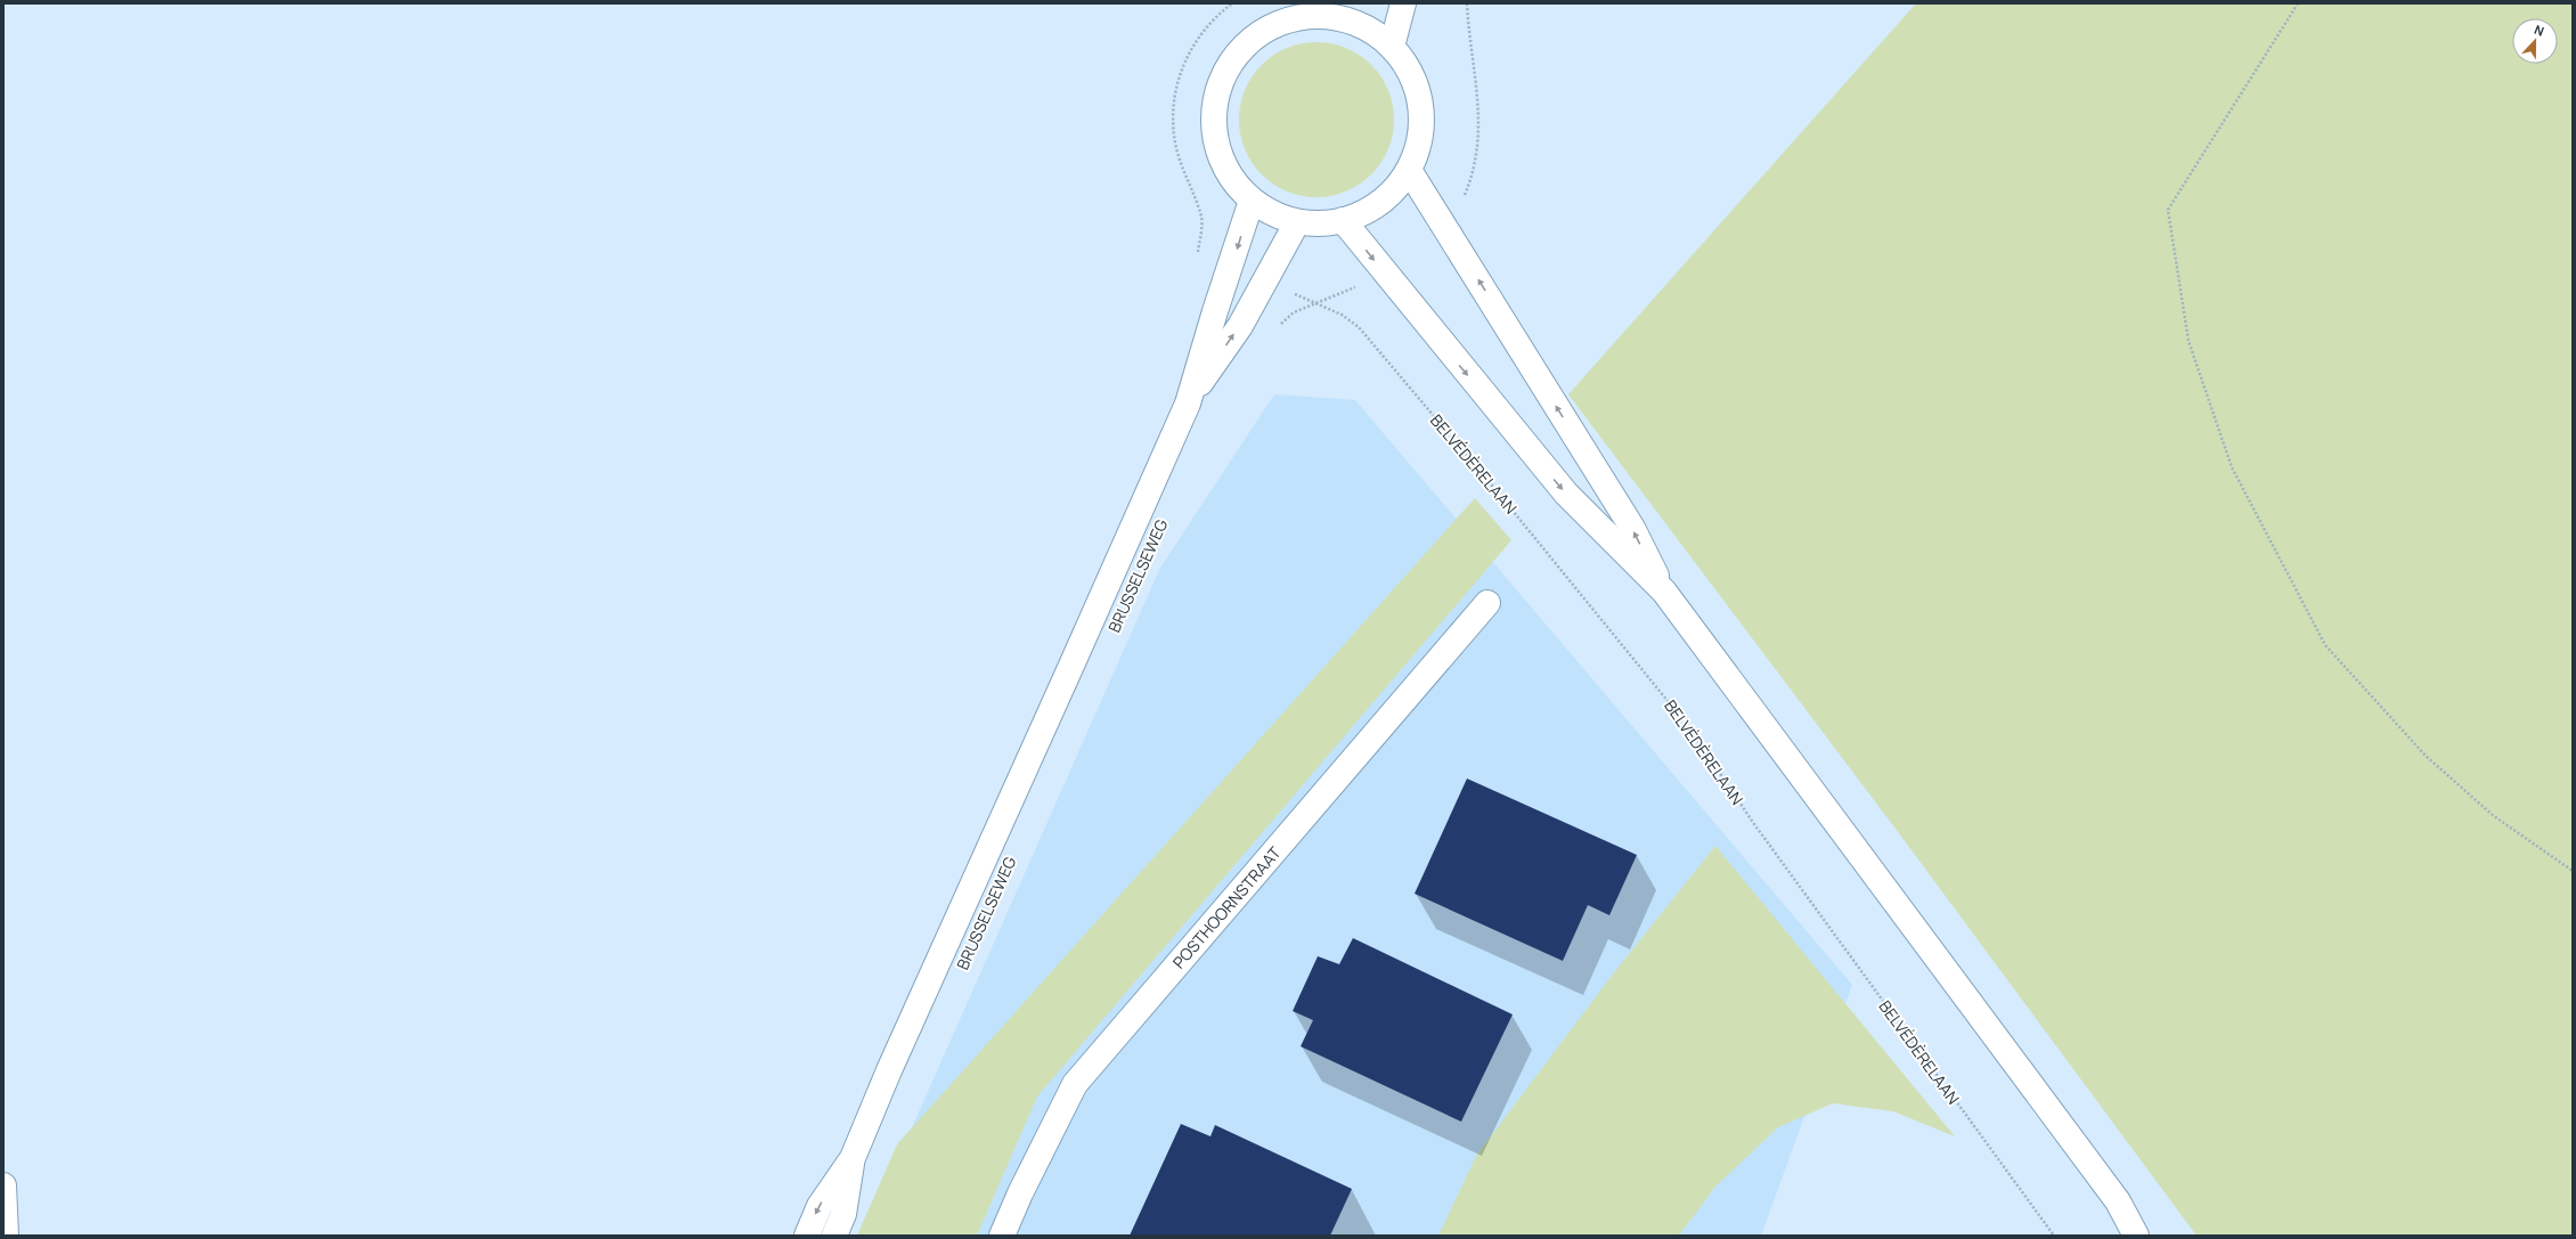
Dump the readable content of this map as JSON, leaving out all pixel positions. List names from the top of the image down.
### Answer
{
  "streets": {
    "main road": ["BRUSSELSEWEG", "POSTHOORNSTRAAT"],
    "path": ["BELVÉDÈRELAAN"]
  },
  "north": "top"
}
